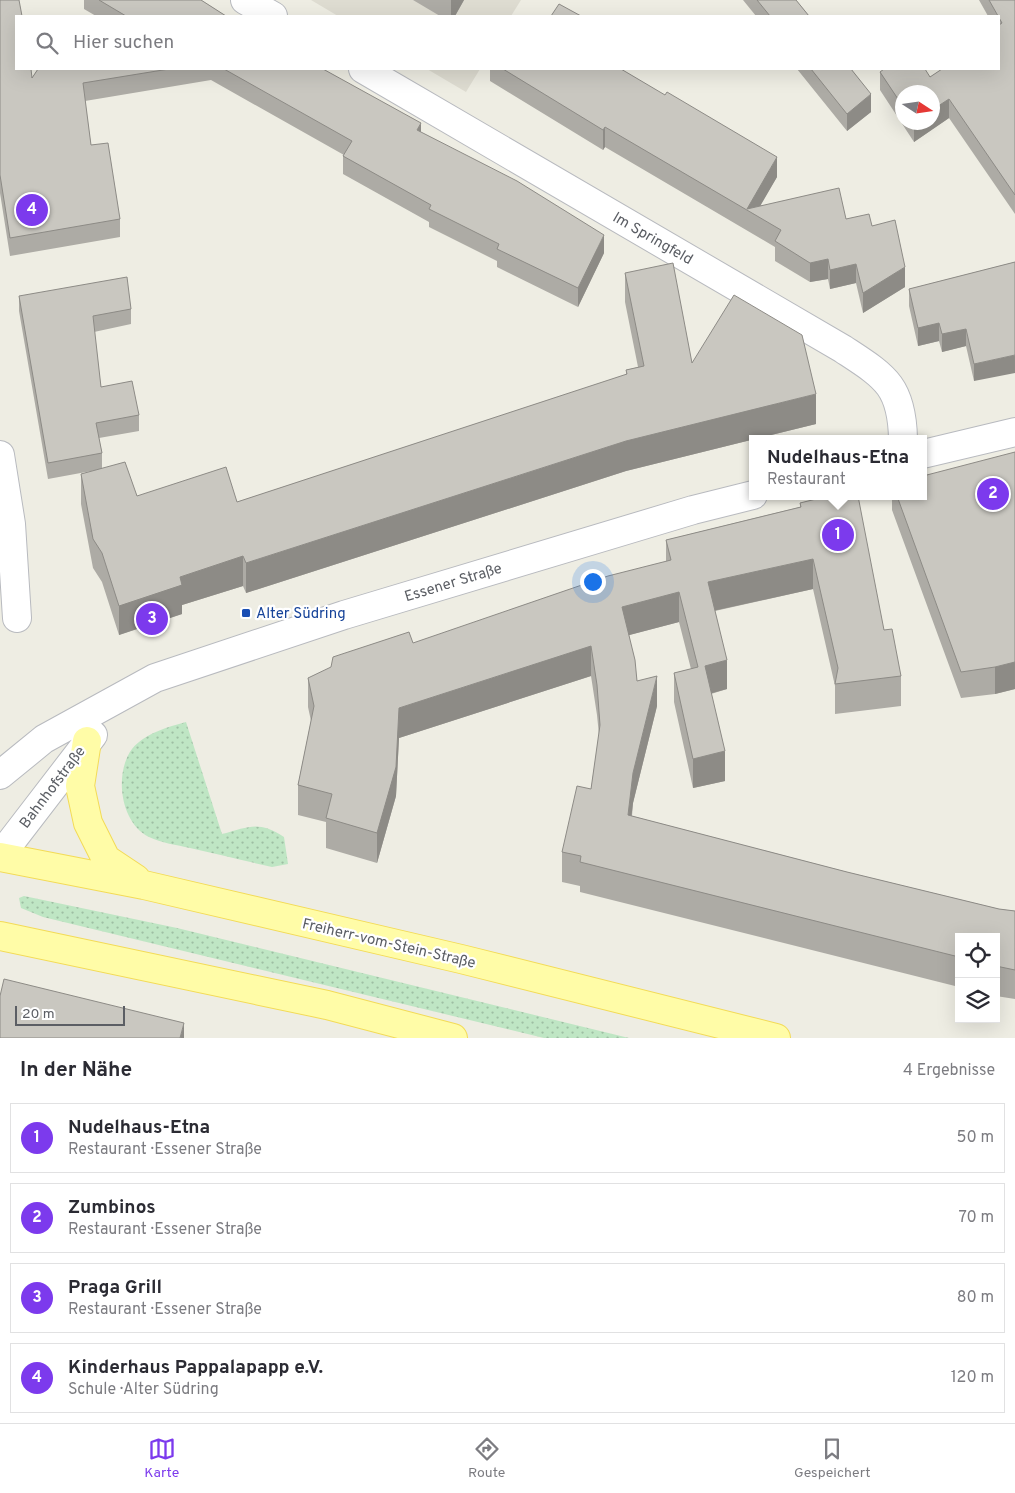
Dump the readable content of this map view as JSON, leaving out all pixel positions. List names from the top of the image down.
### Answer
{
  "streets": {
    "main road": ["Freiherr-vom-Stein-Straße"],
    "street": ["Im Springfeld", "Essener Straße", "Bahnhofstraße"]
  },
  "crossings": [
    ["Essener Straße", "Bahnhofstraße"],
    ["Bahnhofstraße", "Freiherr-vom-Stein-Straße"]
  ],
  "places": {
    "transit": ["Alter Südring"]
  },
  "scale_bar": "20 m",
  "north": "right",
  "page": {
    "search": "Hier suchen",
    "pins": [
      "4",
      "2",
      "1",
      "3"
    ],
    "popup": ["Nudelhaus-Etna", "Restaurant"],
    "scale": "20 m",
    "heading": ["In der Nähe", "4 Ergebnisse"],
    "list": [
      {
        "mark": "1",
        "name": "Nudelhaus-Etna",
        "note": "Restaurant · Essener Straße",
        "value": "50 m"
      },
      {
        "mark": "2",
        "name": "Zumbinos",
        "note": "Restaurant · Essener Straße",
        "value": "70 m"
      },
      {
        "mark": "3",
        "name": "Praga Grill",
        "note": "Restaurant · Essener Straße",
        "value": "80 m"
      },
      {
        "mark": "4",
        "name": "Kinderhaus Pappalapapp e.V.",
        "note": "Schule · Alter Südring",
        "value": "120 m"
      }
    ],
    "nav": ["Karte", "Route", "Gespeichert"]
  }
}
